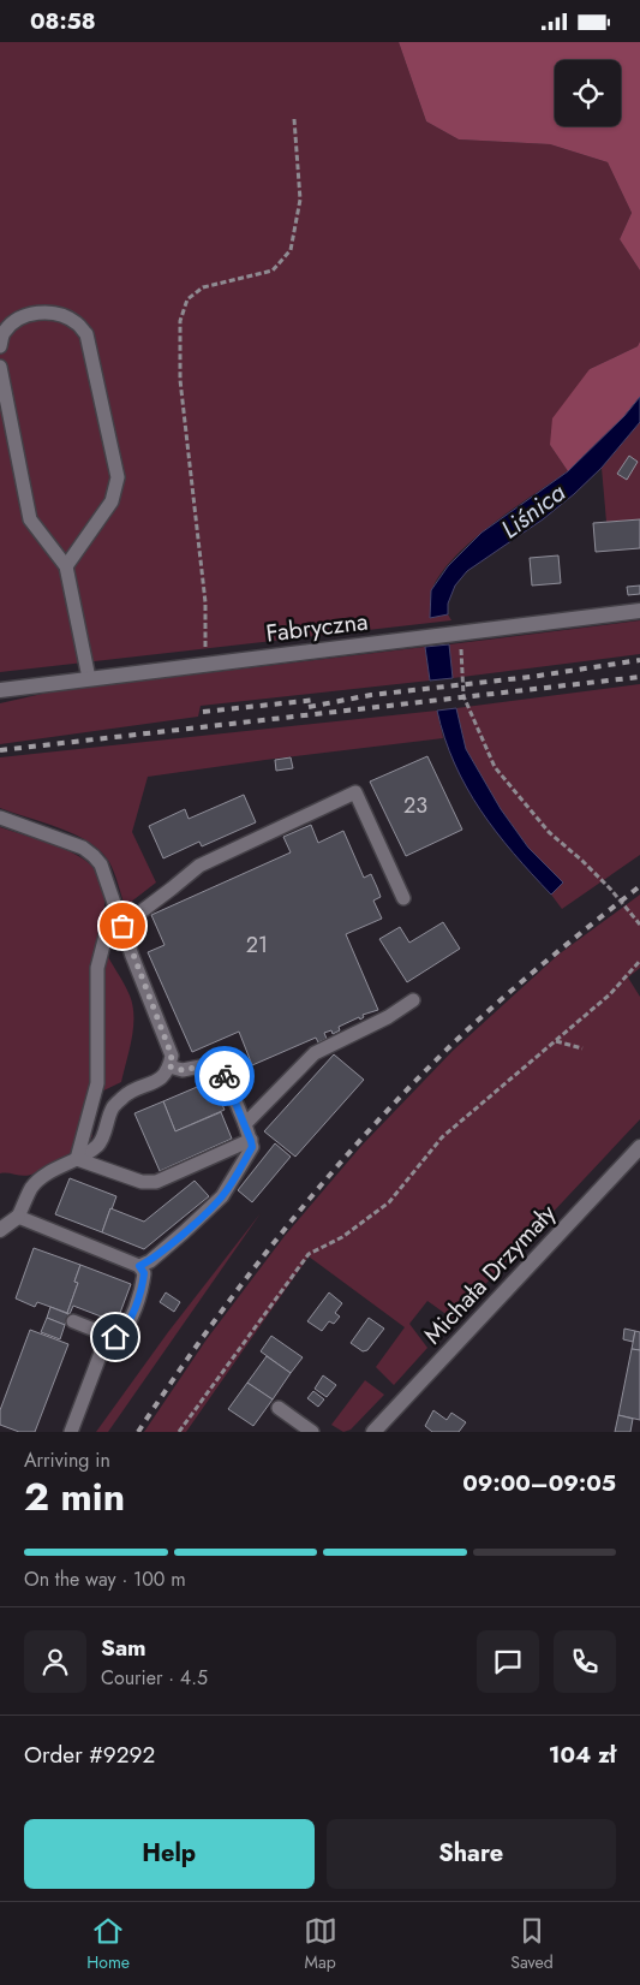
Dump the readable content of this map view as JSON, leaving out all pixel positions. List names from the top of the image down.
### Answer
{
  "streets": {
    "street": ["Fabryczna", "Michała Drzymały"]
  },
  "water": ["Liśnica"],
  "house_numbers": ["23", "21"],
  "page": {
    "status": "08:58",
    "heading": ["2 min", "Arriving in", "09:00–09:05"],
    "panel": [
      "Sam",
      "Courier · 4.5",
      "Order #9292",
      "104 zł"
    ],
    "bar": "On the way · 100 m",
    "buttons": ["Help", "Share"],
    "tabs": ["Home", "Map", "Saved"]
  }
}
